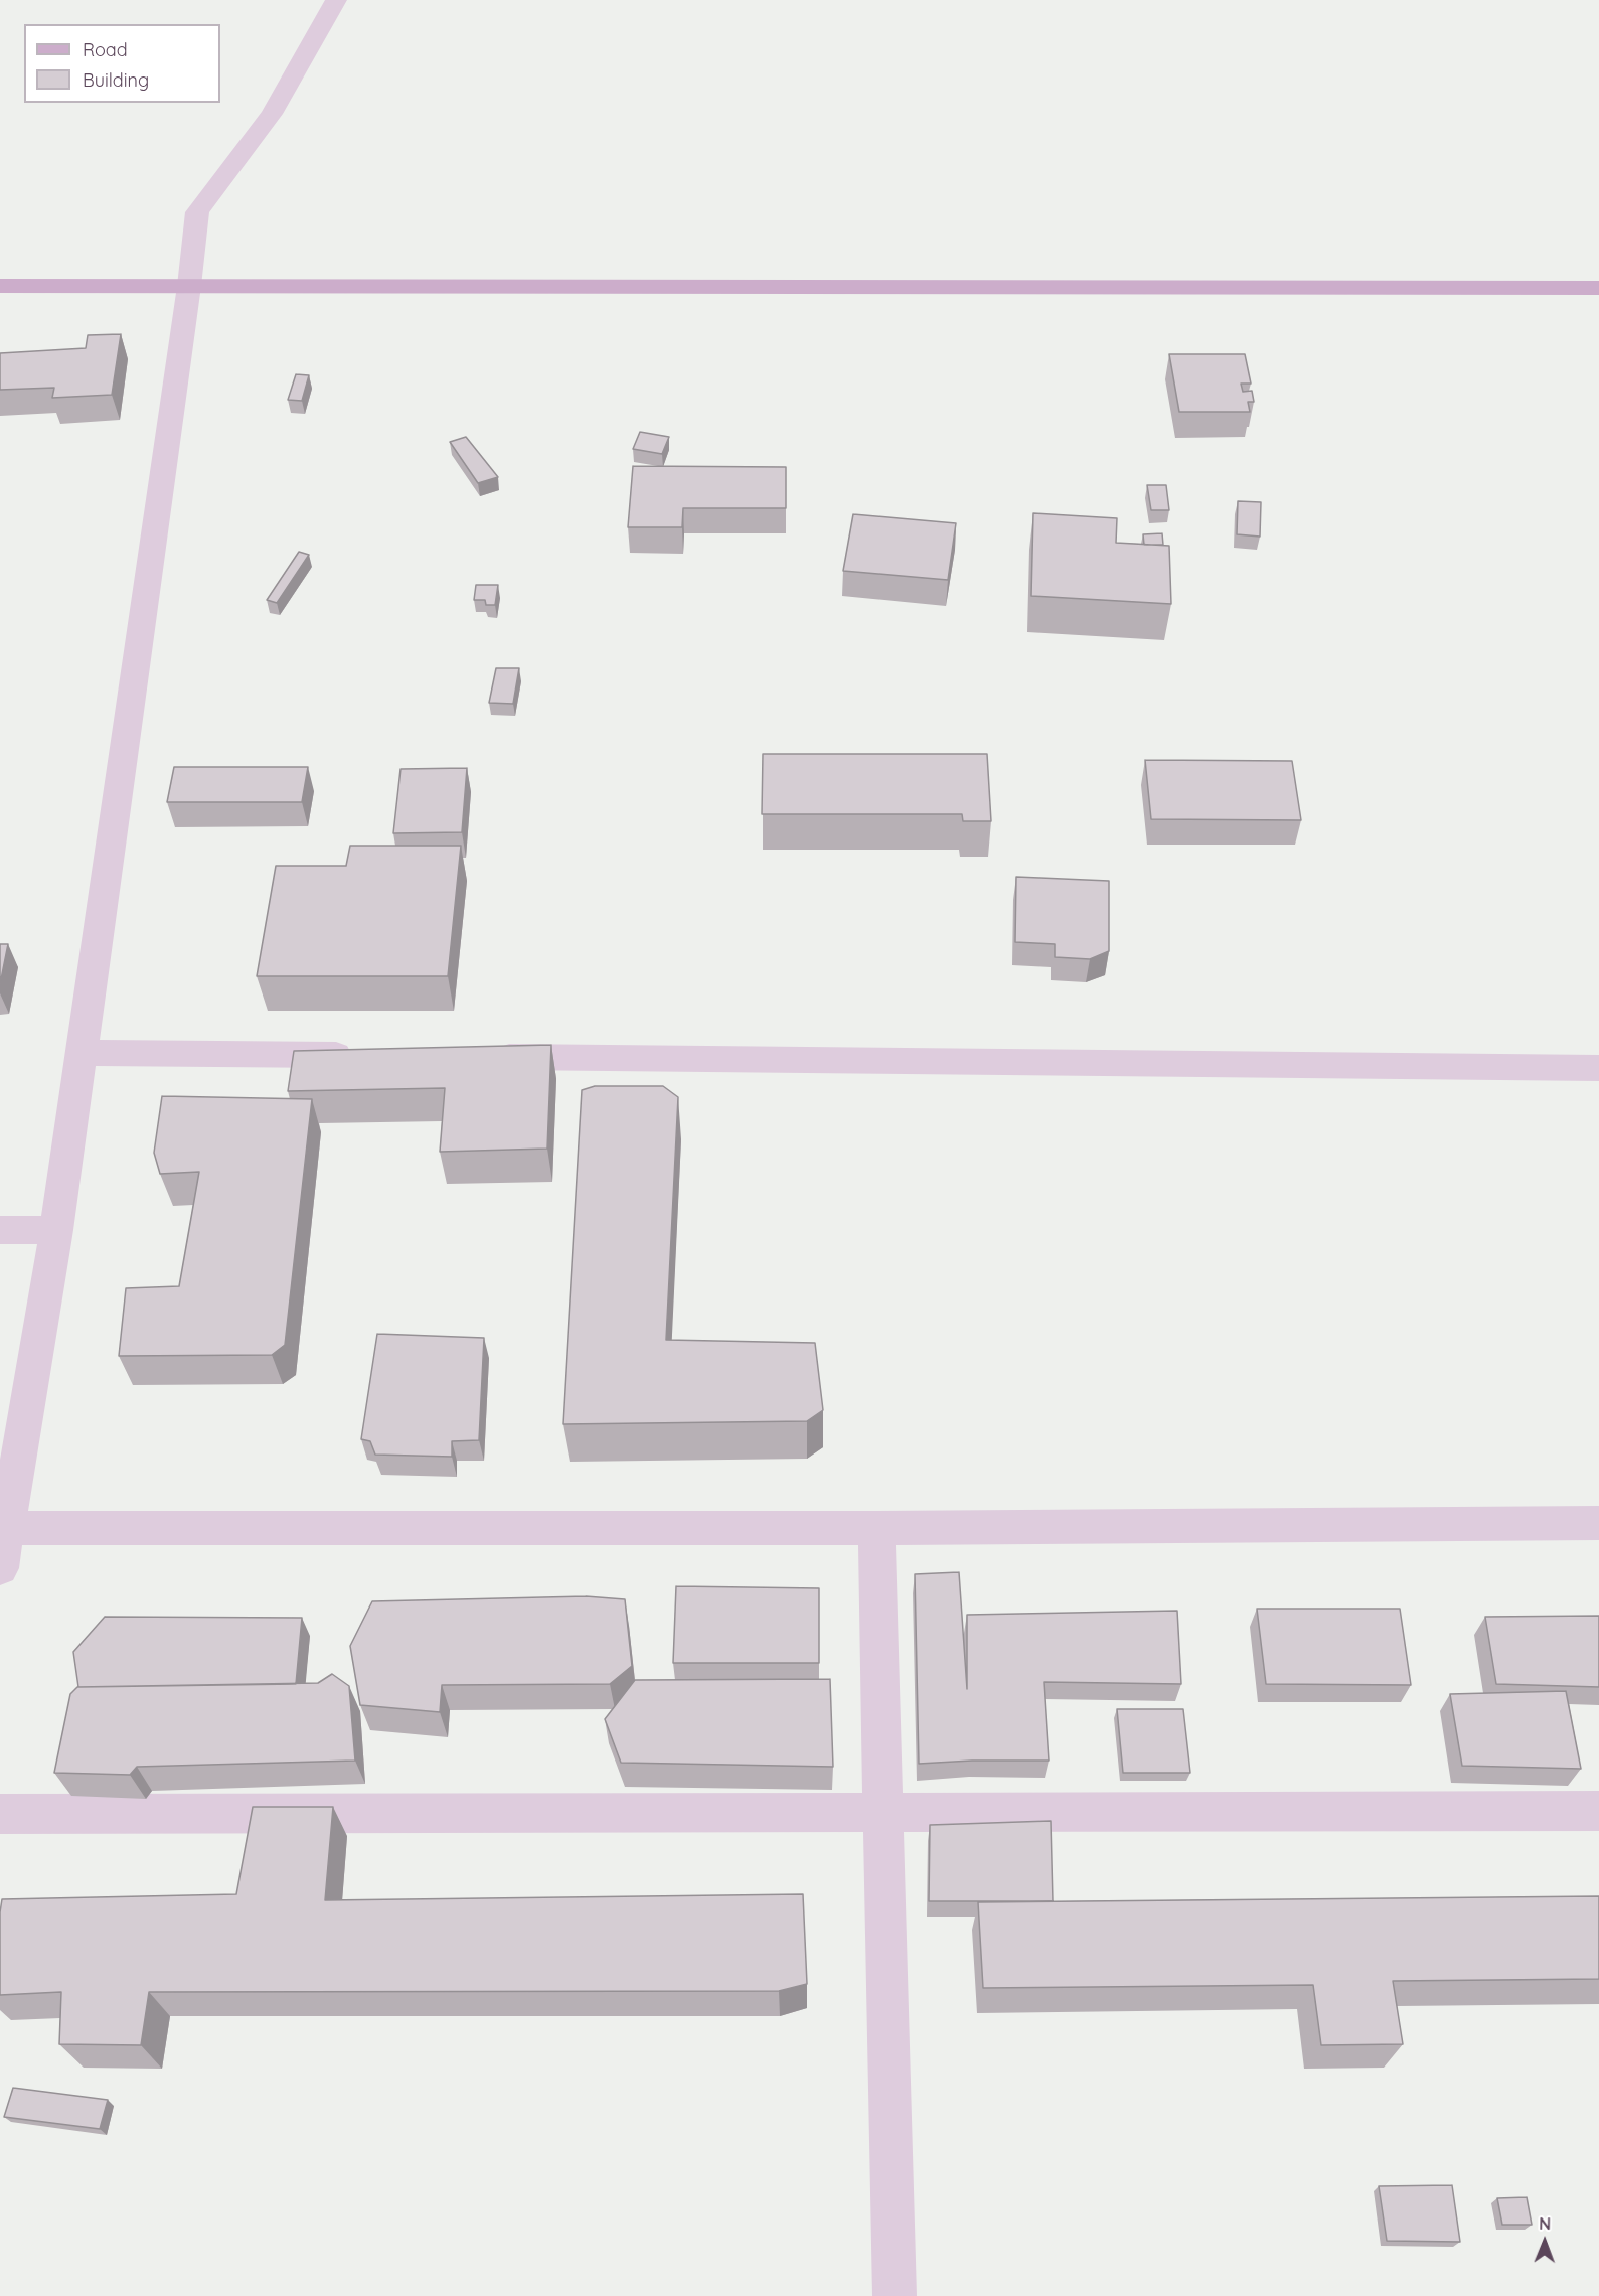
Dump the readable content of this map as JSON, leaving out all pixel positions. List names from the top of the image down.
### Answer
{
  "legend": ["Road", "Building"],
  "north": "top"
}
